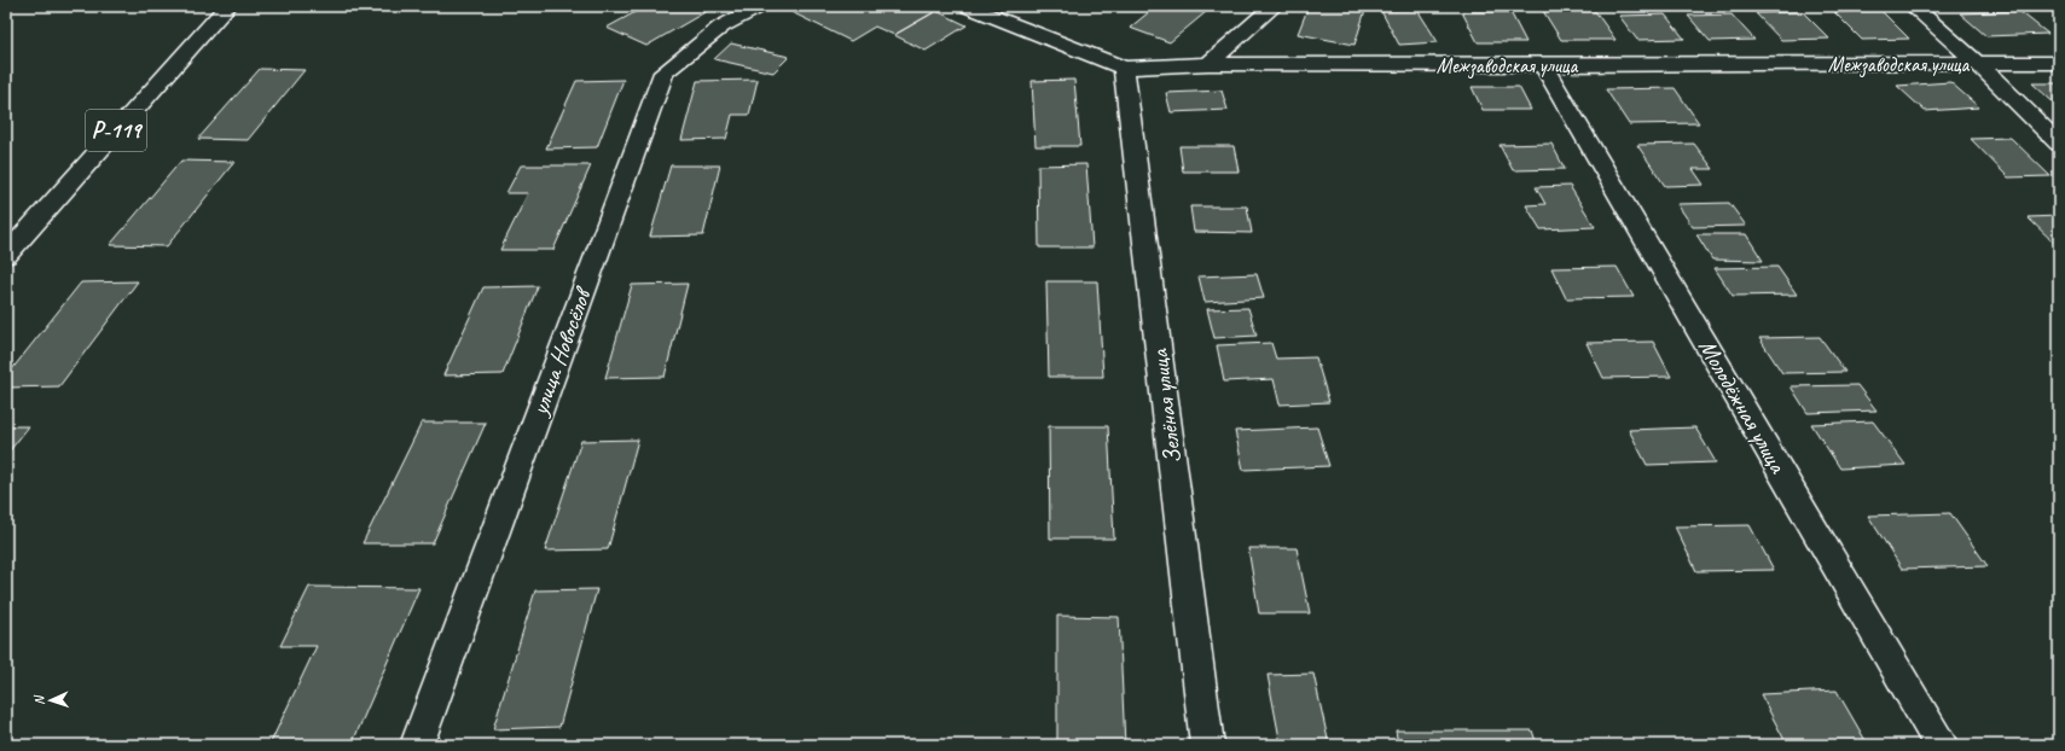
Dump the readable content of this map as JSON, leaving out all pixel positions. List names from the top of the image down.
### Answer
{
  "streets": {
    "main road": [
      "Межзаводская улица",
      "Р-119",
      "улица Новосёлов",
      "Молодёжная улица",
      "Зелёная улица"
    ]
  },
  "crossings": [
    ["Межзаводская улица", "Молодёжная улица"],
    ["Межзаводская улица", "Зелёная улица"]
  ],
  "north": "left"
}
